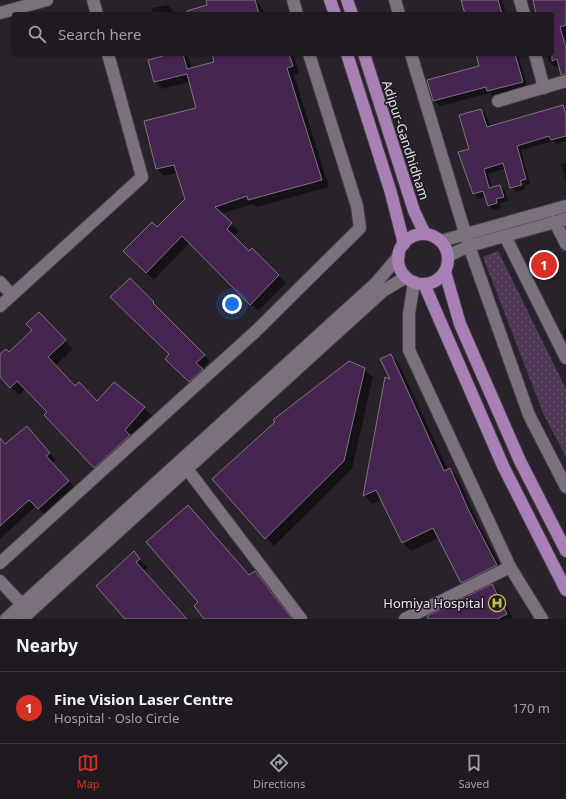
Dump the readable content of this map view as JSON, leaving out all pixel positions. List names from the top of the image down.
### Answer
{
  "streets": {
    "main road": ["Adipur-Gandhidham"]
  },
  "places": {
    "hospital": ["Homiya Hospital"]
  },
  "page": {
    "search": "Search here",
    "pins": "1",
    "heading": "Nearby",
    "list": [
      {
        "mark": "1",
        "name": "Fine Vision Laser Centre",
        "note": "Hospital · Oslo Circle",
        "value": "170 m"
      }
    ],
    "nav": ["Map", "Directions", "Saved"]
  }
}
